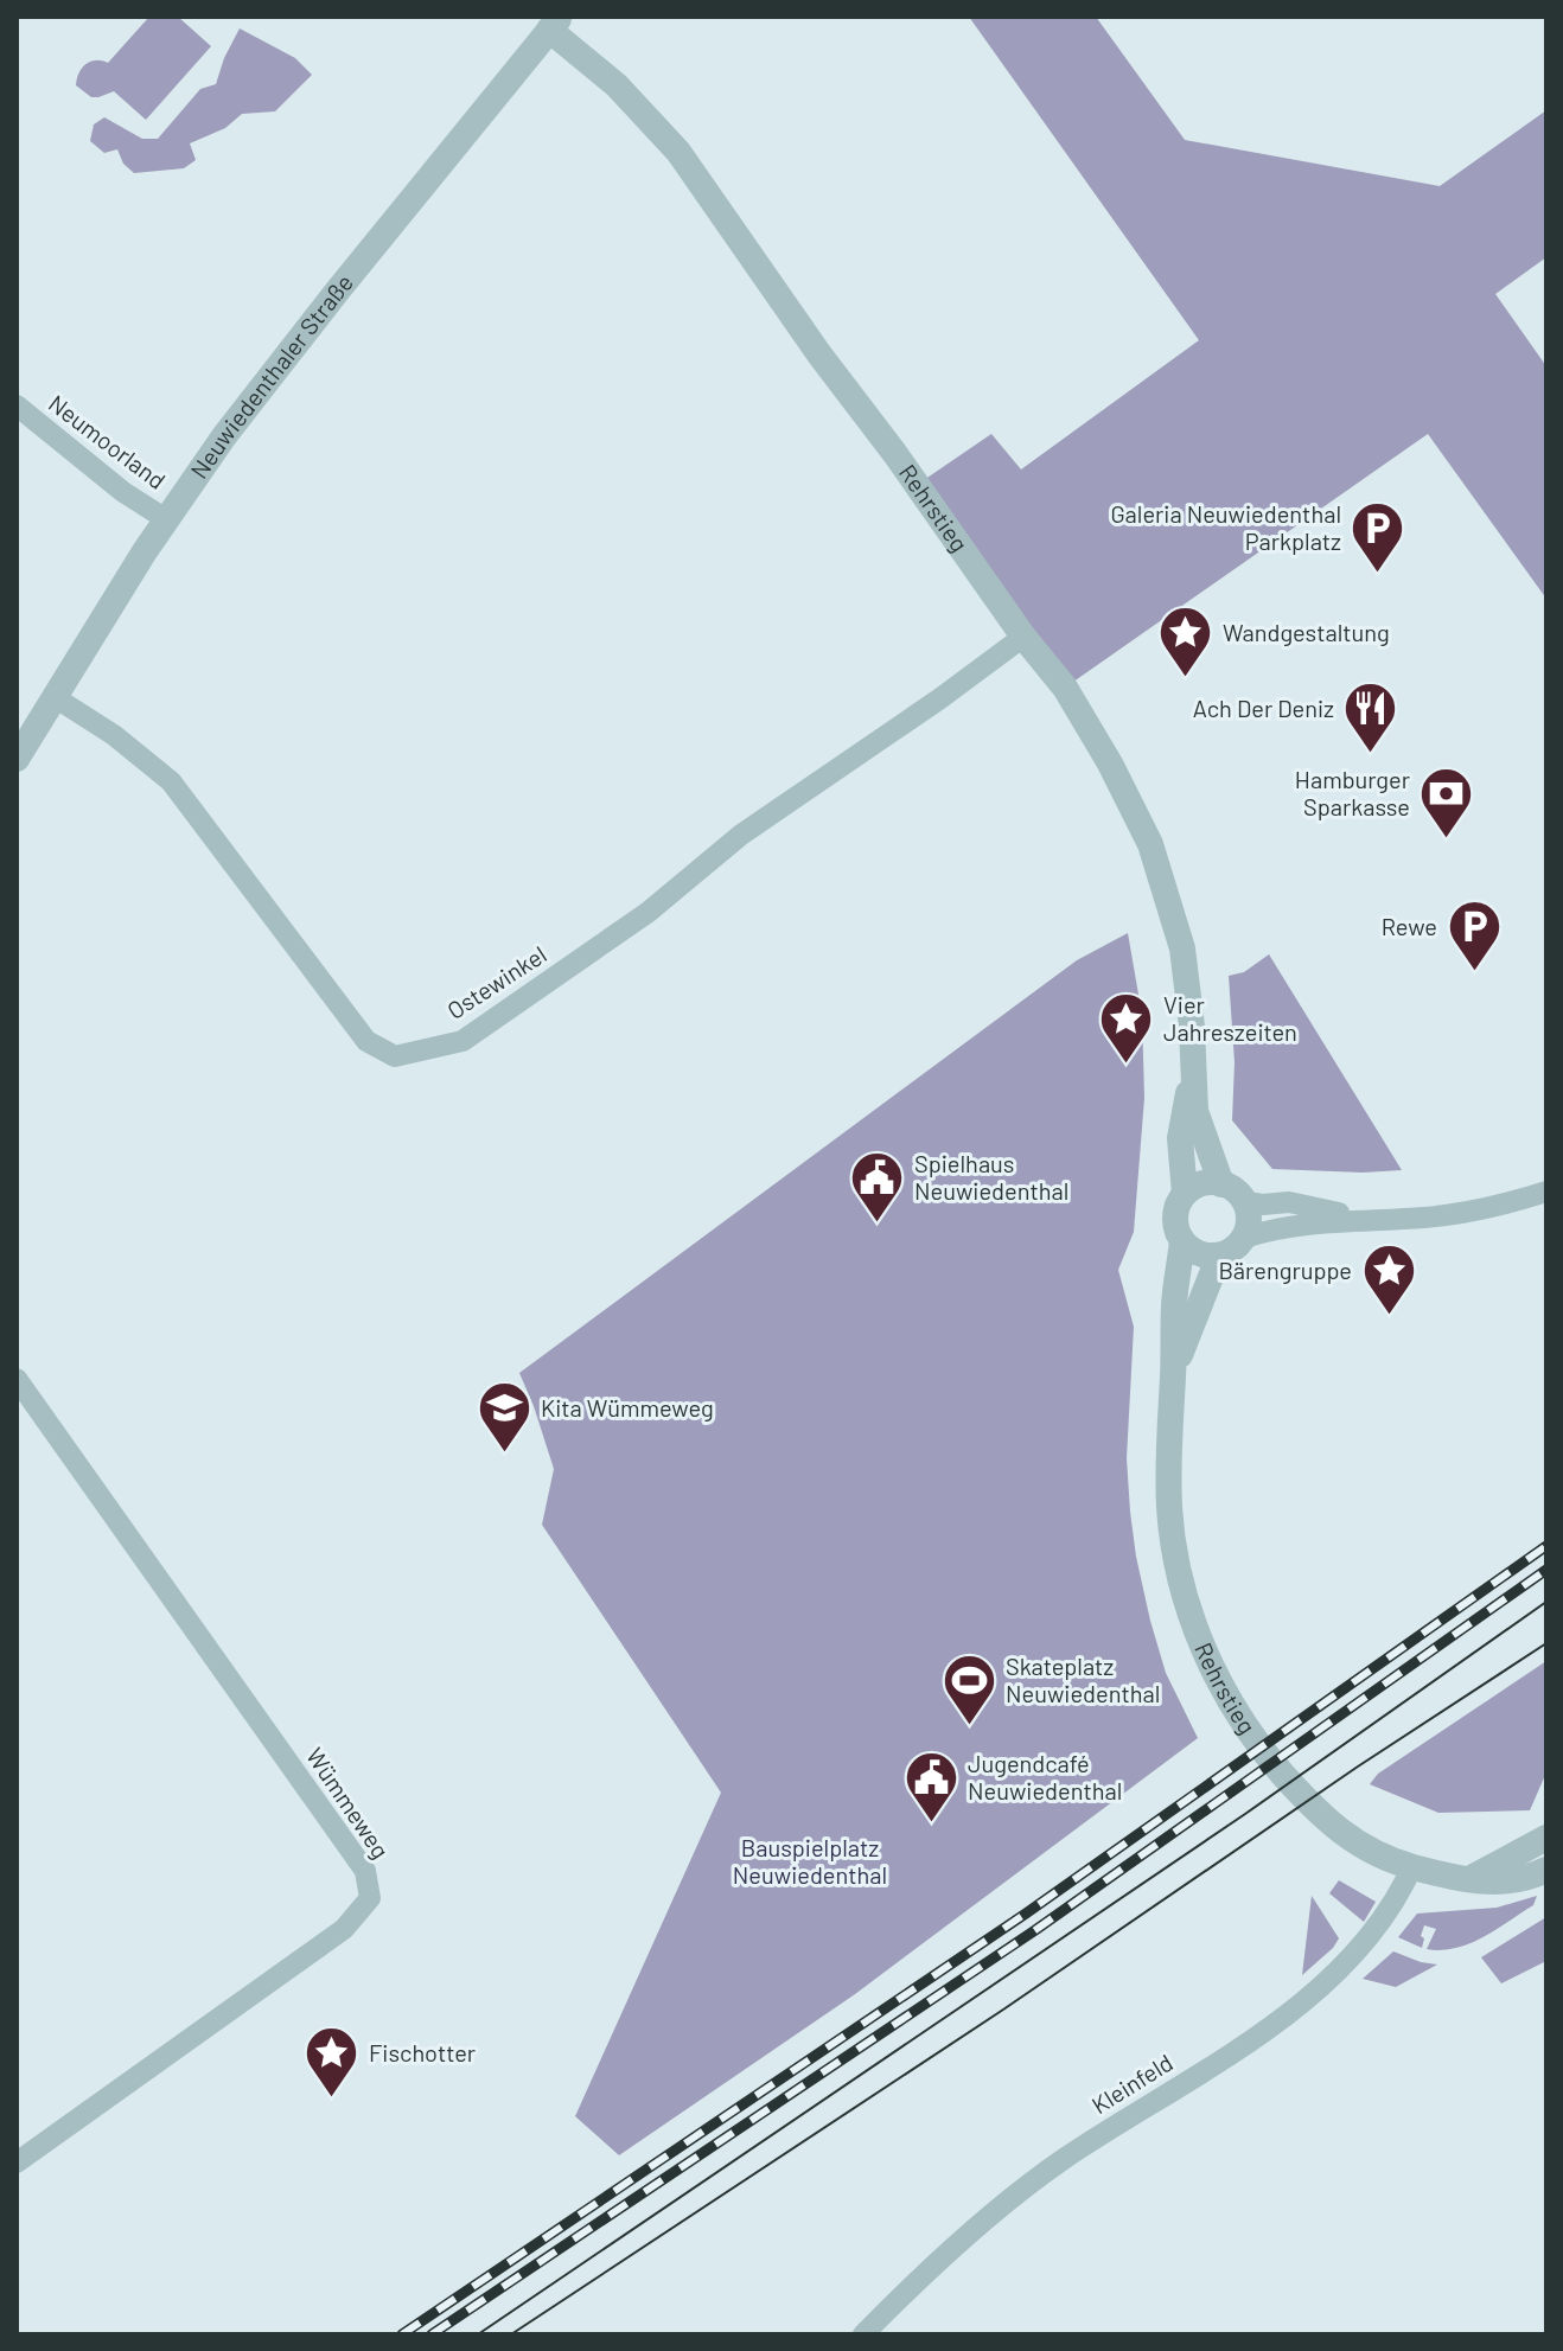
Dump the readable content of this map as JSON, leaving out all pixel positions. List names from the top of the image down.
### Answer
{
  "streets": {
    "street": [
      "Neuwiedenthaler Straße",
      "Neumoorland",
      "Rehrstieg",
      "Ostewinkel",
      "Wümmeweg",
      "Kleinfeld"
    ]
  },
  "crossings": [
    ["Neuwiedenthaler Straße", "Neumoorland"],
    ["Neuwiedenthaler Straße", "Rehrstieg"],
    ["Neuwiedenthaler Straße", "Ostewinkel"],
    ["Rehrstieg", "Ostewinkel"],
    ["Rehrstieg", "Kleinfeld"]
  ],
  "parks": ["Bauspielplatz Neuwiedenthal"],
  "places": {
    "parking": ["Galeria Neuwiedenthal Parkplatz", "Rewe"],
    "place": [
      "Wandgestaltung",
      "Vier Jahreszeiten",
      "Bärengruppe",
      "Fischotter"
    ],
    "restaurant": ["Ach Der Deniz"],
    "bank": ["Hamburger Sparkasse"],
    "public building": ["Spielhaus Neuwiedenthal", "Jugendcafé Neuwiedenthal"],
    "school or university": ["Kita Wümmeweg"],
    "sports": ["Skateplatz Neuwiedenthal"]
  }
}
